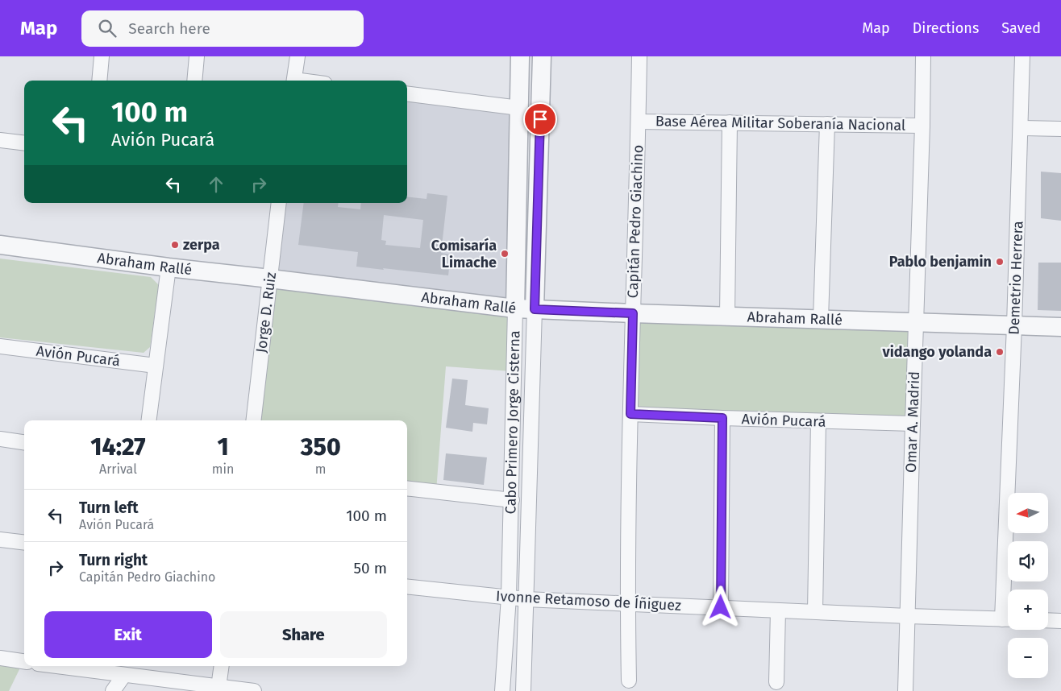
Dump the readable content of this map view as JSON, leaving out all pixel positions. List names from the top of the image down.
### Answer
{
  "streets": {
    "street": [
      "Base Aérea Militar Soberanía Nacional",
      "Capitán Pedro Giachino",
      "Abraham Rallé",
      "Demetrio Herrera",
      "Jorge D. Ruiz",
      "Avión Pucará",
      "Cabo Primero Jorge Cisterna",
      "Omar A. Madrid",
      "Ivonne Retamoso de Íñiguez"
    ]
  },
  "crossings": [
    ["Base Aérea Militar Soberanía Nacional", "Capitán Pedro Giachino"],
    ["Base Aérea Militar Soberanía Nacional", "Omar A. Madrid"],
    ["Capitán Pedro Giachino", "Abraham Rallé"],
    ["Capitán Pedro Giachino", "Avión Pucará"],
    ["Capitán Pedro Giachino", "Ivonne Retamoso de Íñiguez"],
    ["Abraham Rallé", "Demetrio Herrera"],
    ["Abraham Rallé", "Jorge D. Ruiz"],
    ["Abraham Rallé", "Cabo Primero Jorge Cisterna"],
    ["Abraham Rallé", "Omar A. Madrid"],
    ["Avión Pucará", "Omar A. Madrid"],
    ["Cabo Primero Jorge Cisterna", "Ivonne Retamoso de Íñiguez"],
    ["Omar A. Madrid", "Ivonne Retamoso de Íñiguez"]
  ],
  "places": [
    "zerpa",
    "Comisaría Limache",
    "Pablo benjamin",
    "vidango yolanda"
  ],
  "north": "left",
  "page": {
    "header": "Map",
    "search": "Search here",
    "nav": ["Map", "Directions", "Saved"],
    "turn": ["100 m", "Avión Pucará"],
    "eta": [
      "14:27",
      "Arrival",
      "1",
      "min",
      "350",
      "m"
    ],
    "list": [
      {
        "name": "Turn left",
        "note": "Avión Pucará",
        "value": "100 m"
      },
      {
        "name": "Turn right",
        "note": "Capitán Pedro Giachino",
        "value": "50 m"
      }
    ],
    "map_buttons": ["+", "−"],
    "buttons": ["Exit", "Share"]
  }
}
